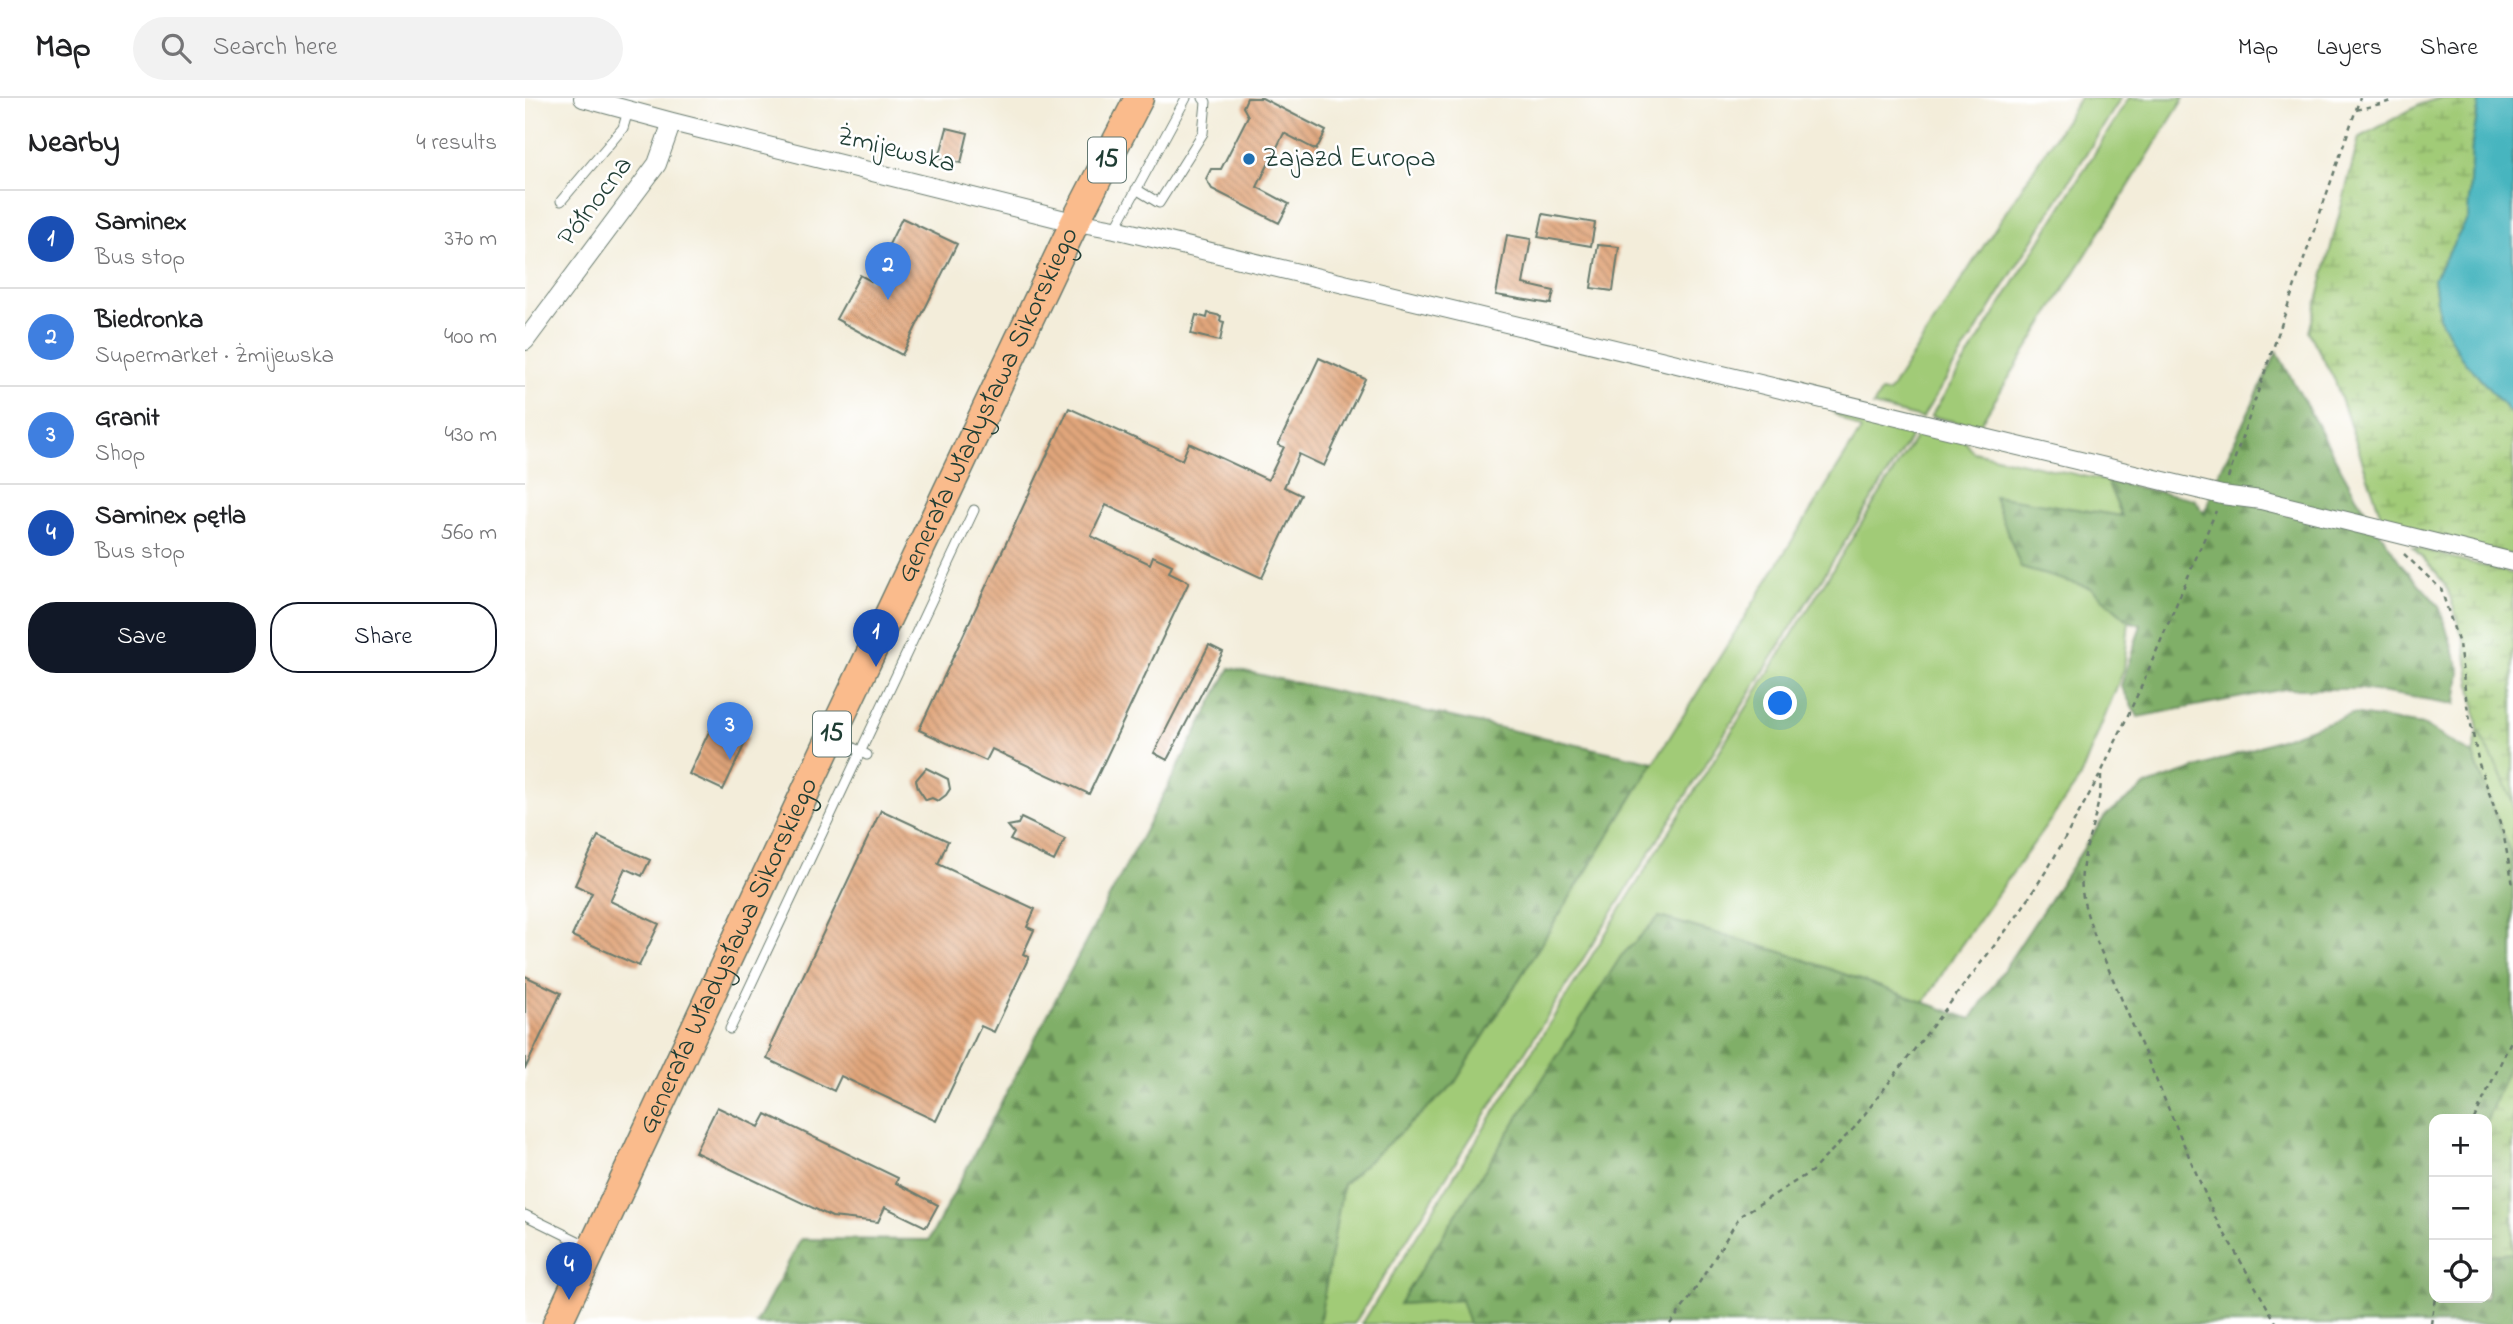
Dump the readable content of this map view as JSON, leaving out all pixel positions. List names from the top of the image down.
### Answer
{
  "streets": {
    "main road": ["15", "Generała Władysława Sikorskiego"],
    "street": ["Żmijewska", "Północna"]
  },
  "crossings": [
    ["Żmijewska", "Północna"],
    ["Żmijewska", "Generała Władysława Sikorskiego"]
  ],
  "places": ["Zajazd Europa"],
  "page": {
    "header": "Map",
    "search": "Search here",
    "nav": ["Map", "Layers", "Share"],
    "heading": ["Nearby", "4 results"],
    "list": [
      {
        "mark": "1",
        "name": "Saminex",
        "note": "Bus stop",
        "value": "370 m"
      },
      {
        "mark": "2",
        "name": "Biedronka",
        "note": "Supermarket · Żmijewska",
        "value": "400 m"
      },
      {
        "mark": "3",
        "name": "Granit",
        "note": "Shop",
        "value": "430 m"
      },
      {
        "mark": "4",
        "name": "Saminex pętla",
        "note": "Bus stop",
        "value": "560 m"
      }
    ],
    "pins": [
      "2",
      "1",
      "3",
      "4"
    ],
    "buttons": ["Save", "Share"],
    "map_buttons": ["+", "−"]
  }
}
